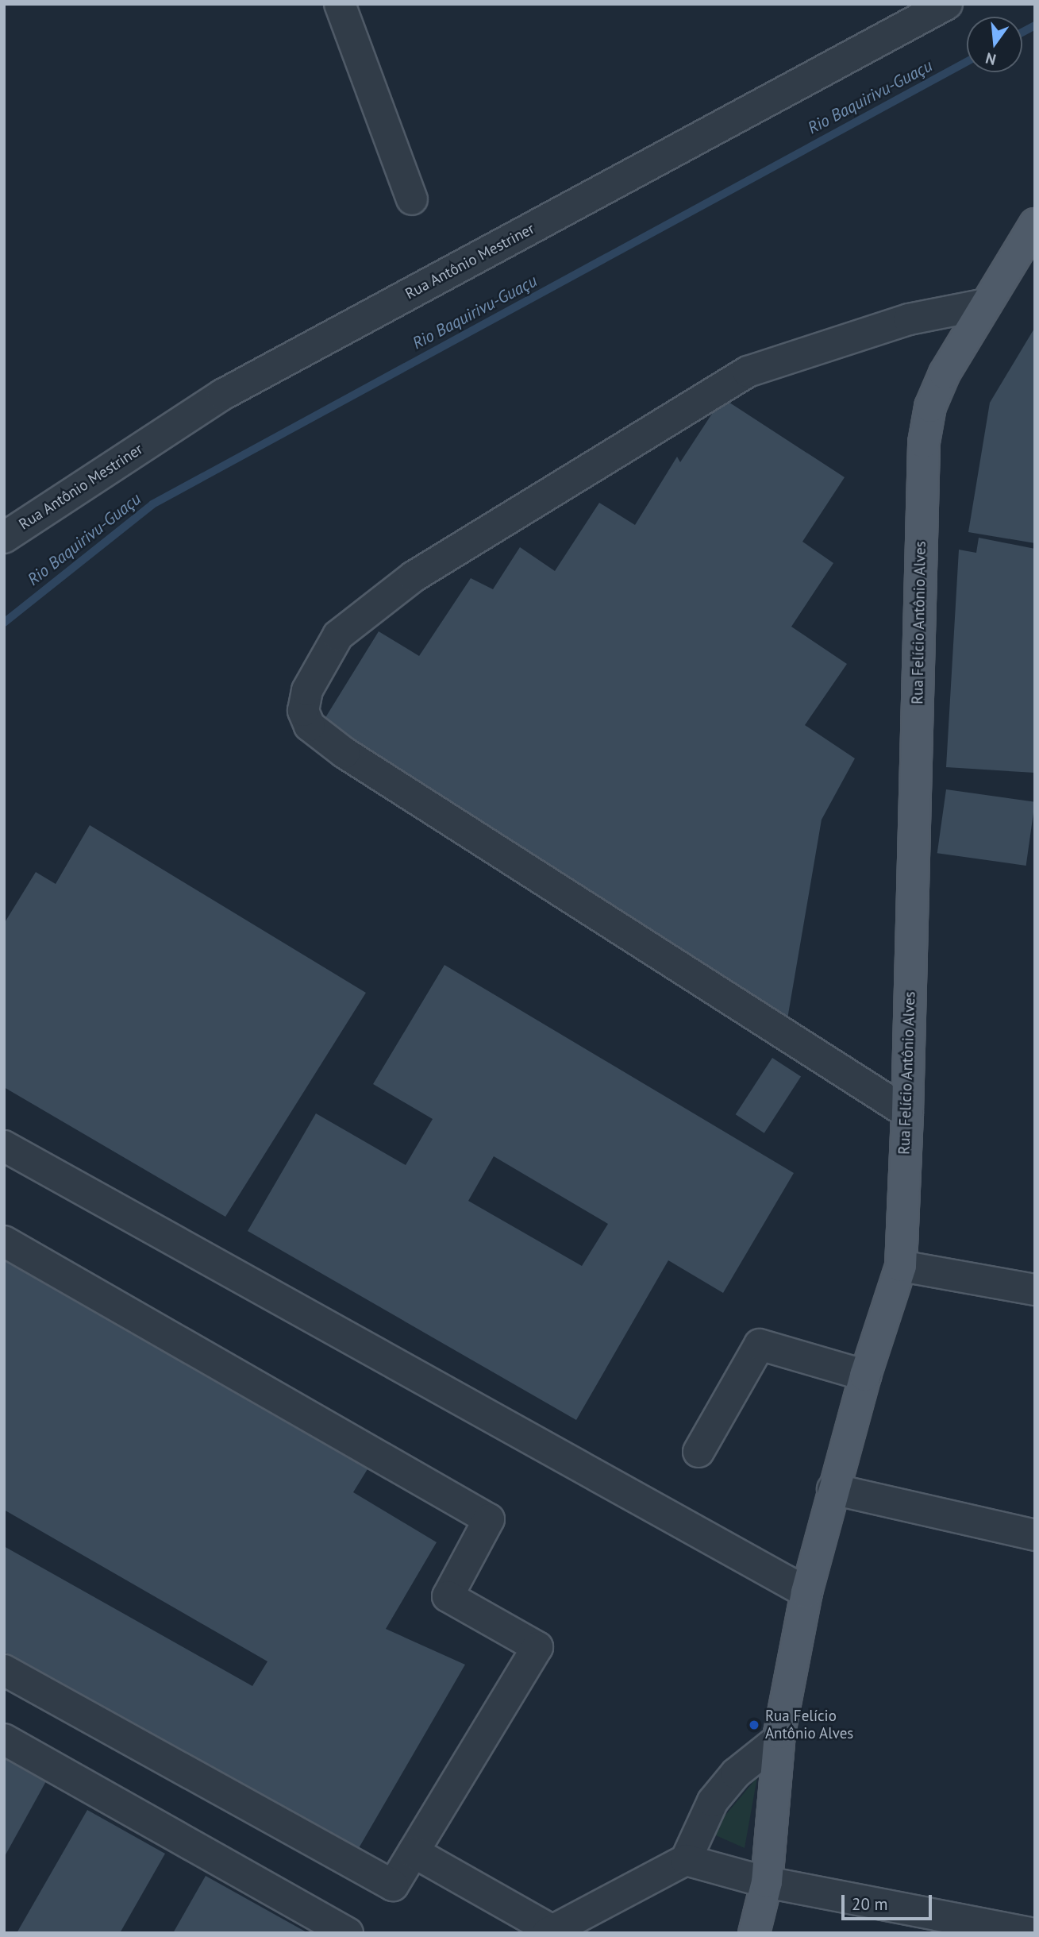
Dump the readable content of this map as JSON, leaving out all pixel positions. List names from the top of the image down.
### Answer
{
  "streets": {
    "main road": ["Rua Felício Antônio Alves"],
    "street": ["Rua Antônio Mestriner"]
  },
  "water": ["Rio Baquirivu-Guaçu"],
  "places": ["Rua Felício Antônio Alves"],
  "scale_bar": "20 m",
  "north": "bottom"
}
